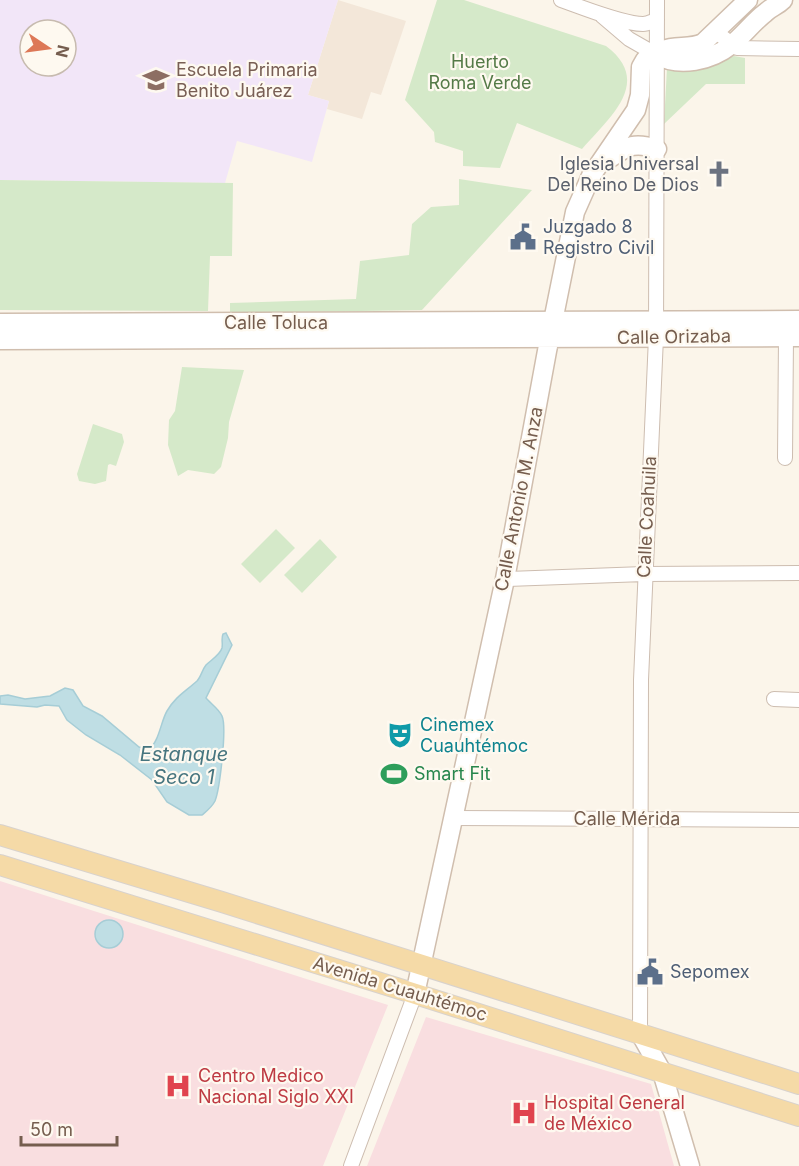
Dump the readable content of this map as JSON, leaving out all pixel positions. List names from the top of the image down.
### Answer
{
  "streets": {
    "main road": ["Avenida Cuauhtémoc"],
    "street": [
      "Calle Toluca",
      "Calle Orizaba",
      "Calle Antonio M. Anza",
      "Calle Coahuila",
      "Calle Mérida"
    ]
  },
  "crossings": [
    ["Calle Toluca", "Calle Orizaba"],
    ["Calle Toluca", "Calle Antonio M. Anza"],
    ["Calle Orizaba", "Calle Antonio M. Anza"],
    ["Calle Orizaba", "Calle Coahuila"],
    ["Calle Antonio M. Anza", "Calle Coahuila"],
    ["Calle Antonio M. Anza", "Calle Mérida"],
    ["Calle Antonio M. Anza", "Avenida Cuauhtémoc"],
    ["Calle Coahuila", "Calle Mérida"],
    ["Calle Coahuila", "Avenida Cuauhtémoc"]
  ],
  "water": ["Estanque Seco 1"],
  "parks": ["Huerto Roma Verde"],
  "places": {
    "school or university": ["Escuela Primaria Benito Juárez"],
    "church": ["Iglesia Universal Del Reino De Dios"],
    "public building": ["Juzgado 8 Registro Civil", "Sepomex"],
    "theatre": ["Cinemex Cuauhtémoc"],
    "sports": ["Smart Fit"],
    "hospital": ["Centro Medico Nacional Siglo XXI", "Hospital General de México"]
  },
  "scale_bar": "50 m",
  "north": "right"
}
